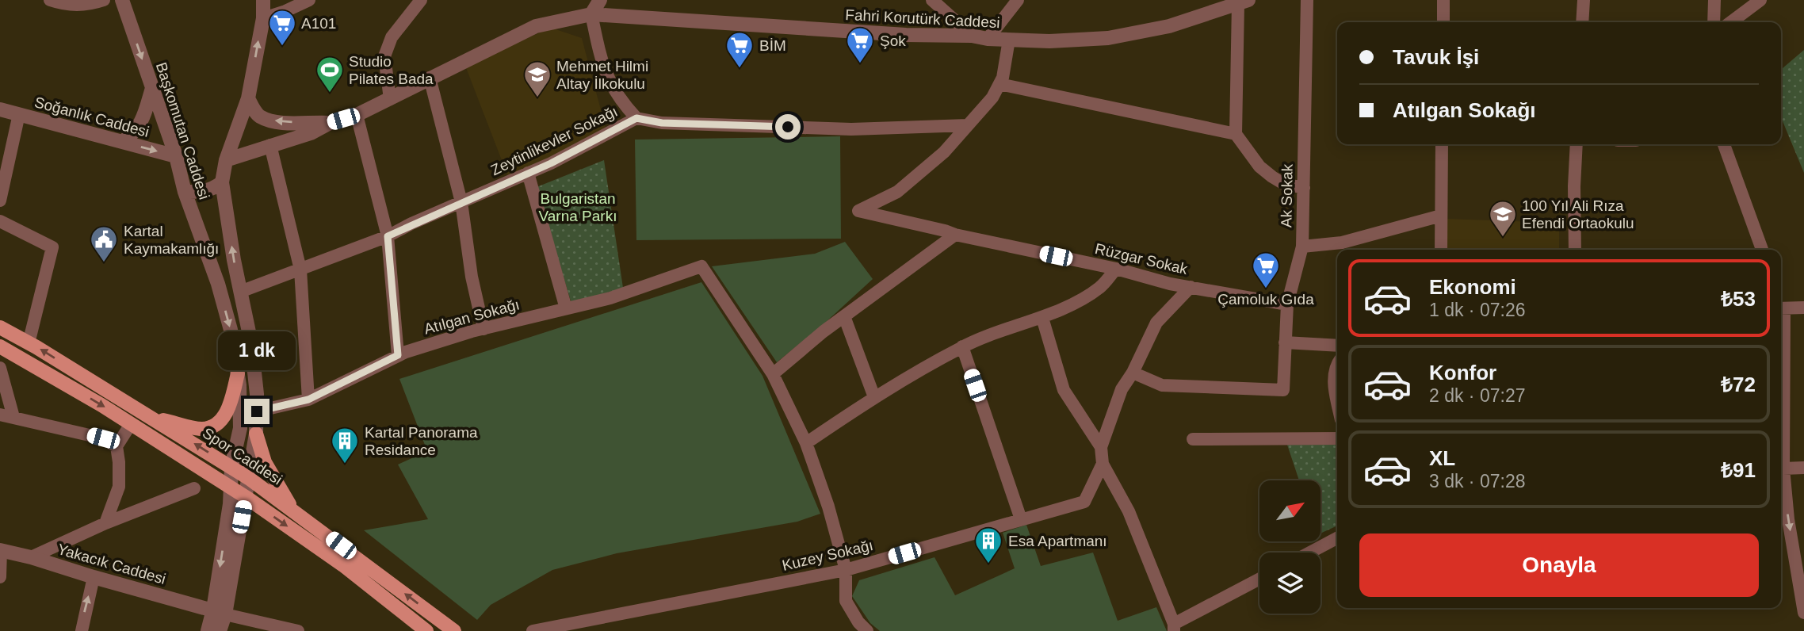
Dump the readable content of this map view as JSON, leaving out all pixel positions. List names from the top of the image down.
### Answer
{
  "streets": {
    "main road": ["Spor Caddesi"],
    "street": [
      "Fahri Korutürk Caddesi",
      "Soğanlık Caddesi",
      "Başkomutan Caddesi",
      "Zeytinlikevler Sokağı",
      "Ak Sokak",
      "Rüzgar Sokak",
      "Atılgan Sokağı",
      "Kuzey Sokağı",
      "Yakacık Caddesi"
    ]
  },
  "crossings": [
    ["Soğanlık Caddesi", "Başkomutan Caddesi"],
    ["Başkomutan Caddesi", "Spor Caddesi"],
    ["Başkomutan Caddesi", "Yakacık Caddesi"],
    ["Zeytinlikevler Sokağı", "Rüzgar Sokak"],
    ["Ak Sokak", "Rüzgar Sokak"]
  ],
  "parks": ["Bulgaristan Varna Parkı"],
  "places": {
    "supermarket": [
      "A101",
      "Şok",
      "BİM",
      "Çamoluk Gıda"
    ],
    "sports": ["Studio Pilates Bada"],
    "school or university": ["Mehmet Hilmi Altay İlkokulu", "100 Yıl Ali Rıza Efendi Ortaokulu"],
    "public building": ["Kartal Kaymakamlığı"],
    "building": ["Kartal Panorama Residance", "Esa Apartmanı"]
  },
  "north": "top right",
  "page": {
    "banner": ["Tavuk İşi", "Atılgan Sokağı"],
    "list": [
      {
        "name": "Ekonomi",
        "note": "1 dk · 07:26",
        "value": "₺53"
      },
      {
        "name": "Konfor",
        "note": "2 dk · 07:27",
        "value": "₺72"
      },
      {
        "name": "XL",
        "note": "3 dk · 07:28",
        "value": "₺91"
      }
    ],
    "bubble": "1 dk",
    "buttons": "Onayla"
  }
}
